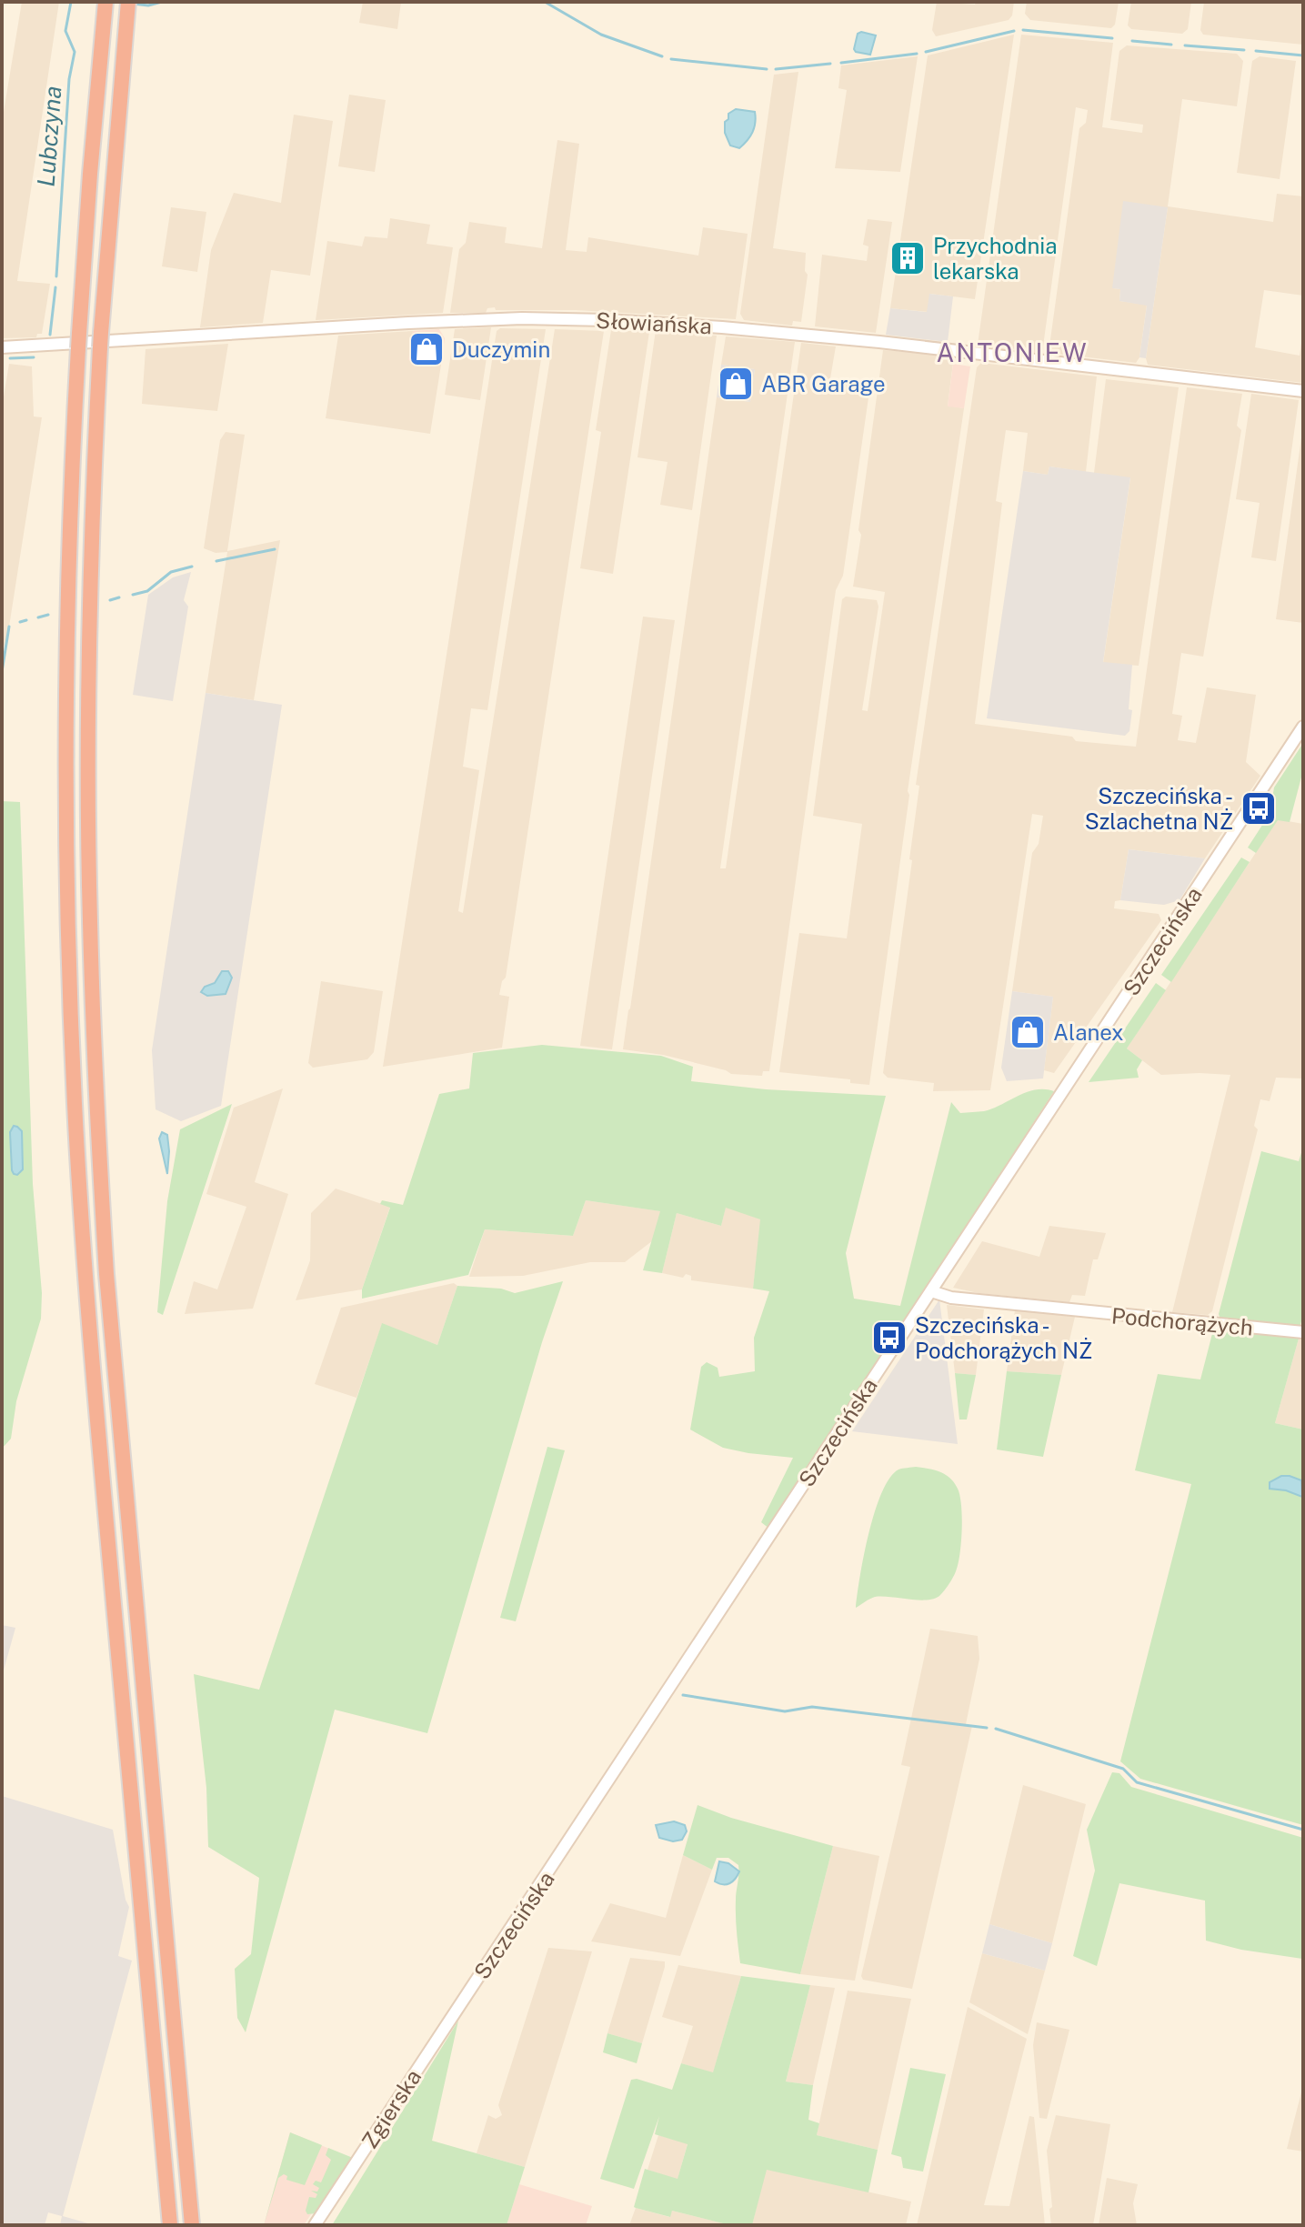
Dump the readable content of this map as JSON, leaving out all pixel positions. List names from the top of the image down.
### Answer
{
  "streets": {
    "main road": [
      "Słowiańska",
      "Szczecińska",
      "Podchorążych",
      "Zgierska"
    ]
  },
  "crossings": [
    ["Szczecińska", "Podchorążych"],
    ["Szczecińska", "Zgierska"]
  ],
  "districts": ["ANTONIEW"],
  "water": ["Lubczyna"],
  "places": {
    "building": ["Przychodnia lekarska"],
    "shop": ["Duczymin", "ABR Garage", "Alanex"],
    "bus stop": ["Szczecińska - Szlachetna NŻ", "Szczecińska - Podchorążych NŻ"]
  }
}
